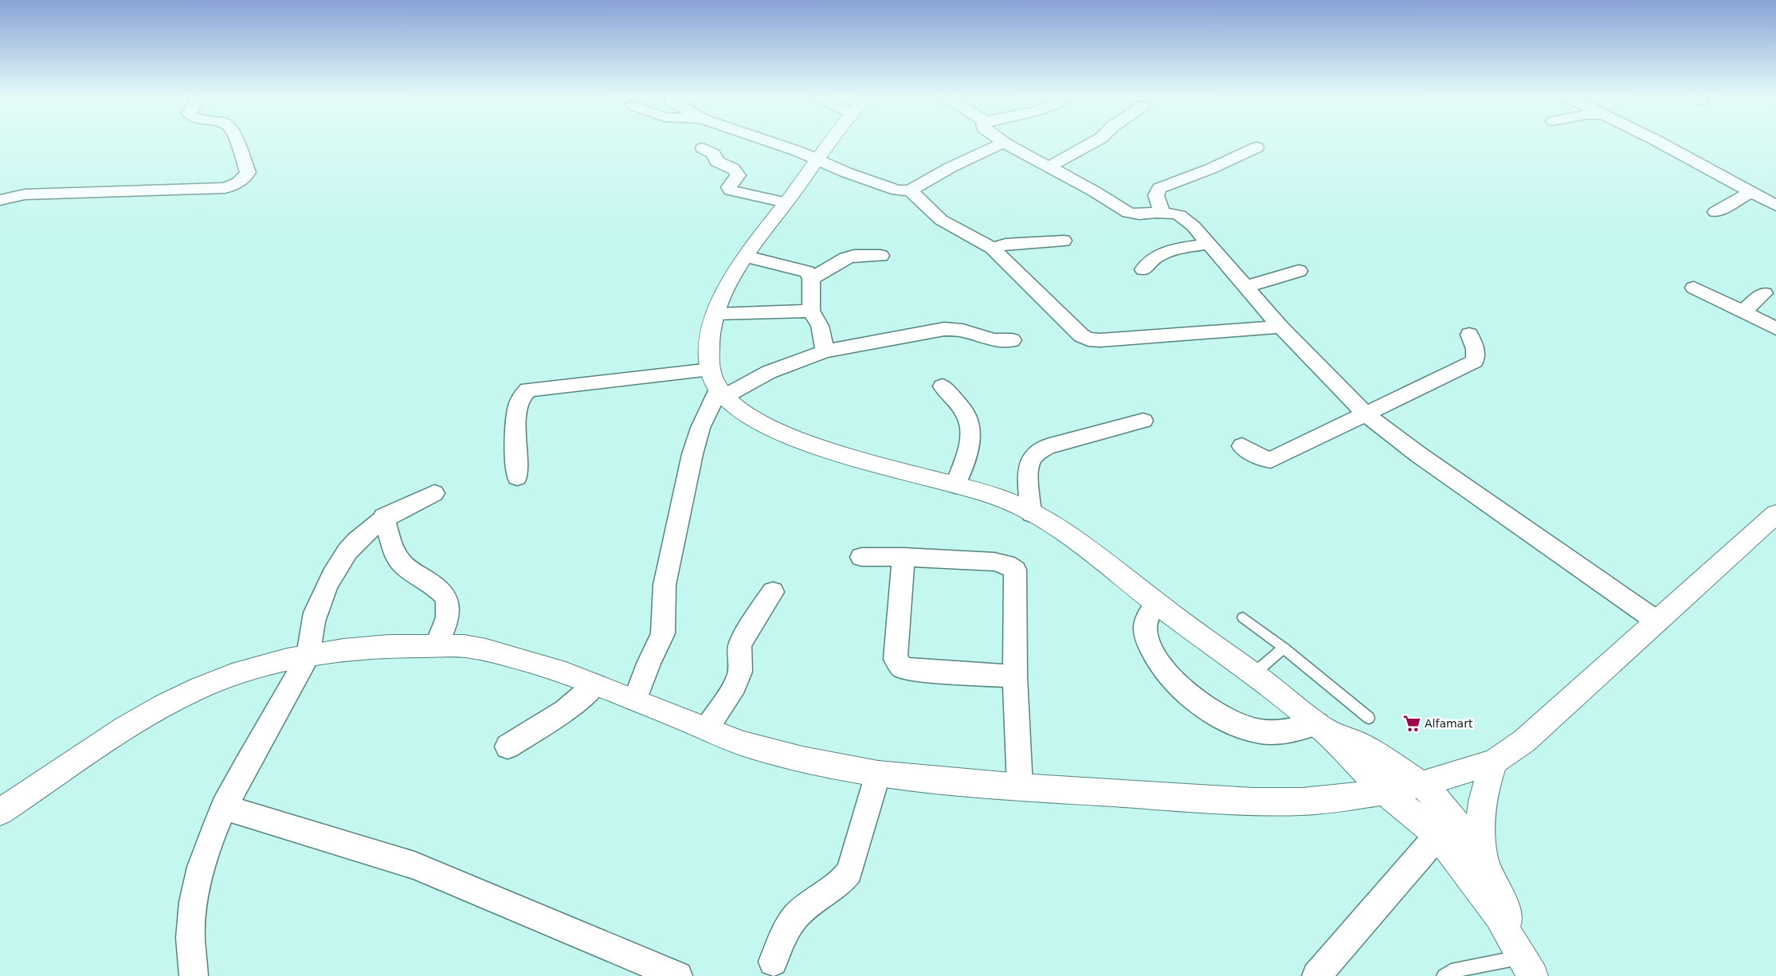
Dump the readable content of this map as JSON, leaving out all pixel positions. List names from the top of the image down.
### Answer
{
  "places": {
    "supermarket": ["Alfamart"]
  }
}
